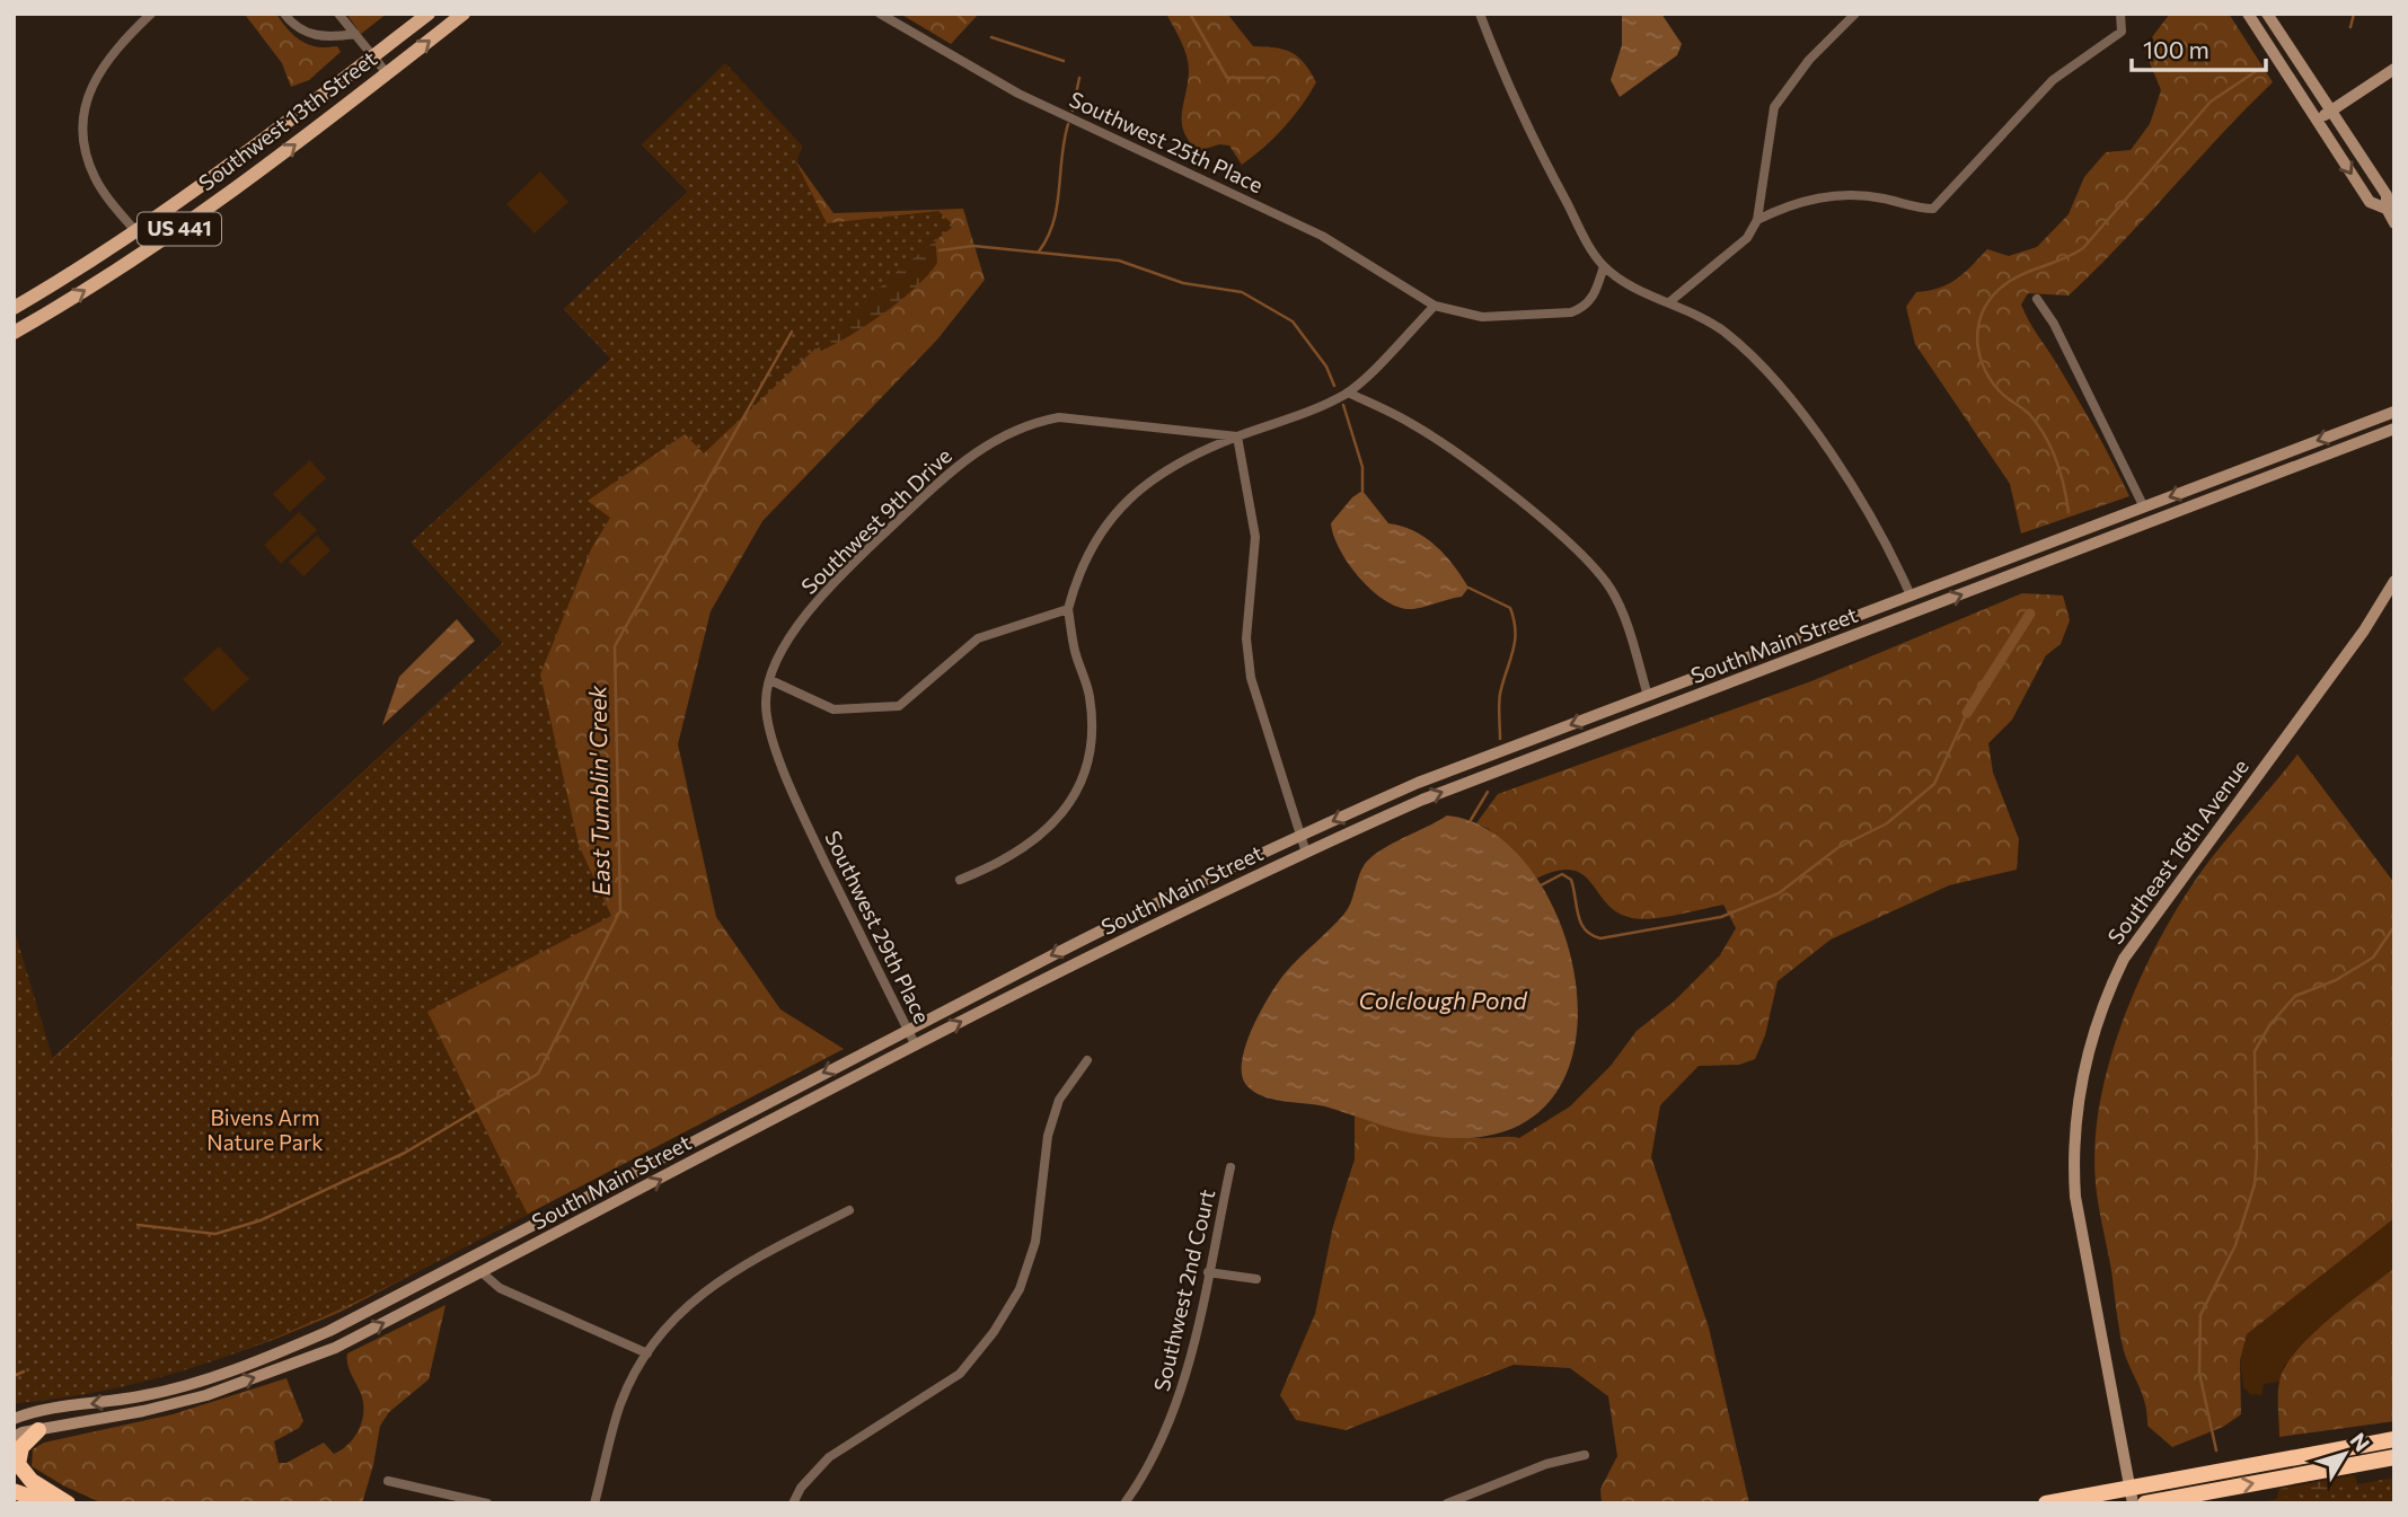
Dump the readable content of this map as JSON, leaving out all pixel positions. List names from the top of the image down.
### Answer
{
  "streets": {
    "main road": [
      "Southwest 13th Street",
      "US 441",
      "South Main Street",
      "Southeast 16th Avenue"
    ],
    "street": [
      "Southwest 25th Place",
      "Southwest 9th Drive",
      "Southwest 29th Place",
      "Southwest 2nd Court"
    ]
  },
  "crossings": [
    ["Southwest 9th Drive", "Southwest 29th Place"],
    ["South Main Street", "Southwest 29th Place"]
  ],
  "water": ["East Tumblin' Creek", "Colclough Pond"],
  "parks": ["Bivens Arm Nature Park"],
  "scale_bar": "100 m",
  "north": "top right"
}
